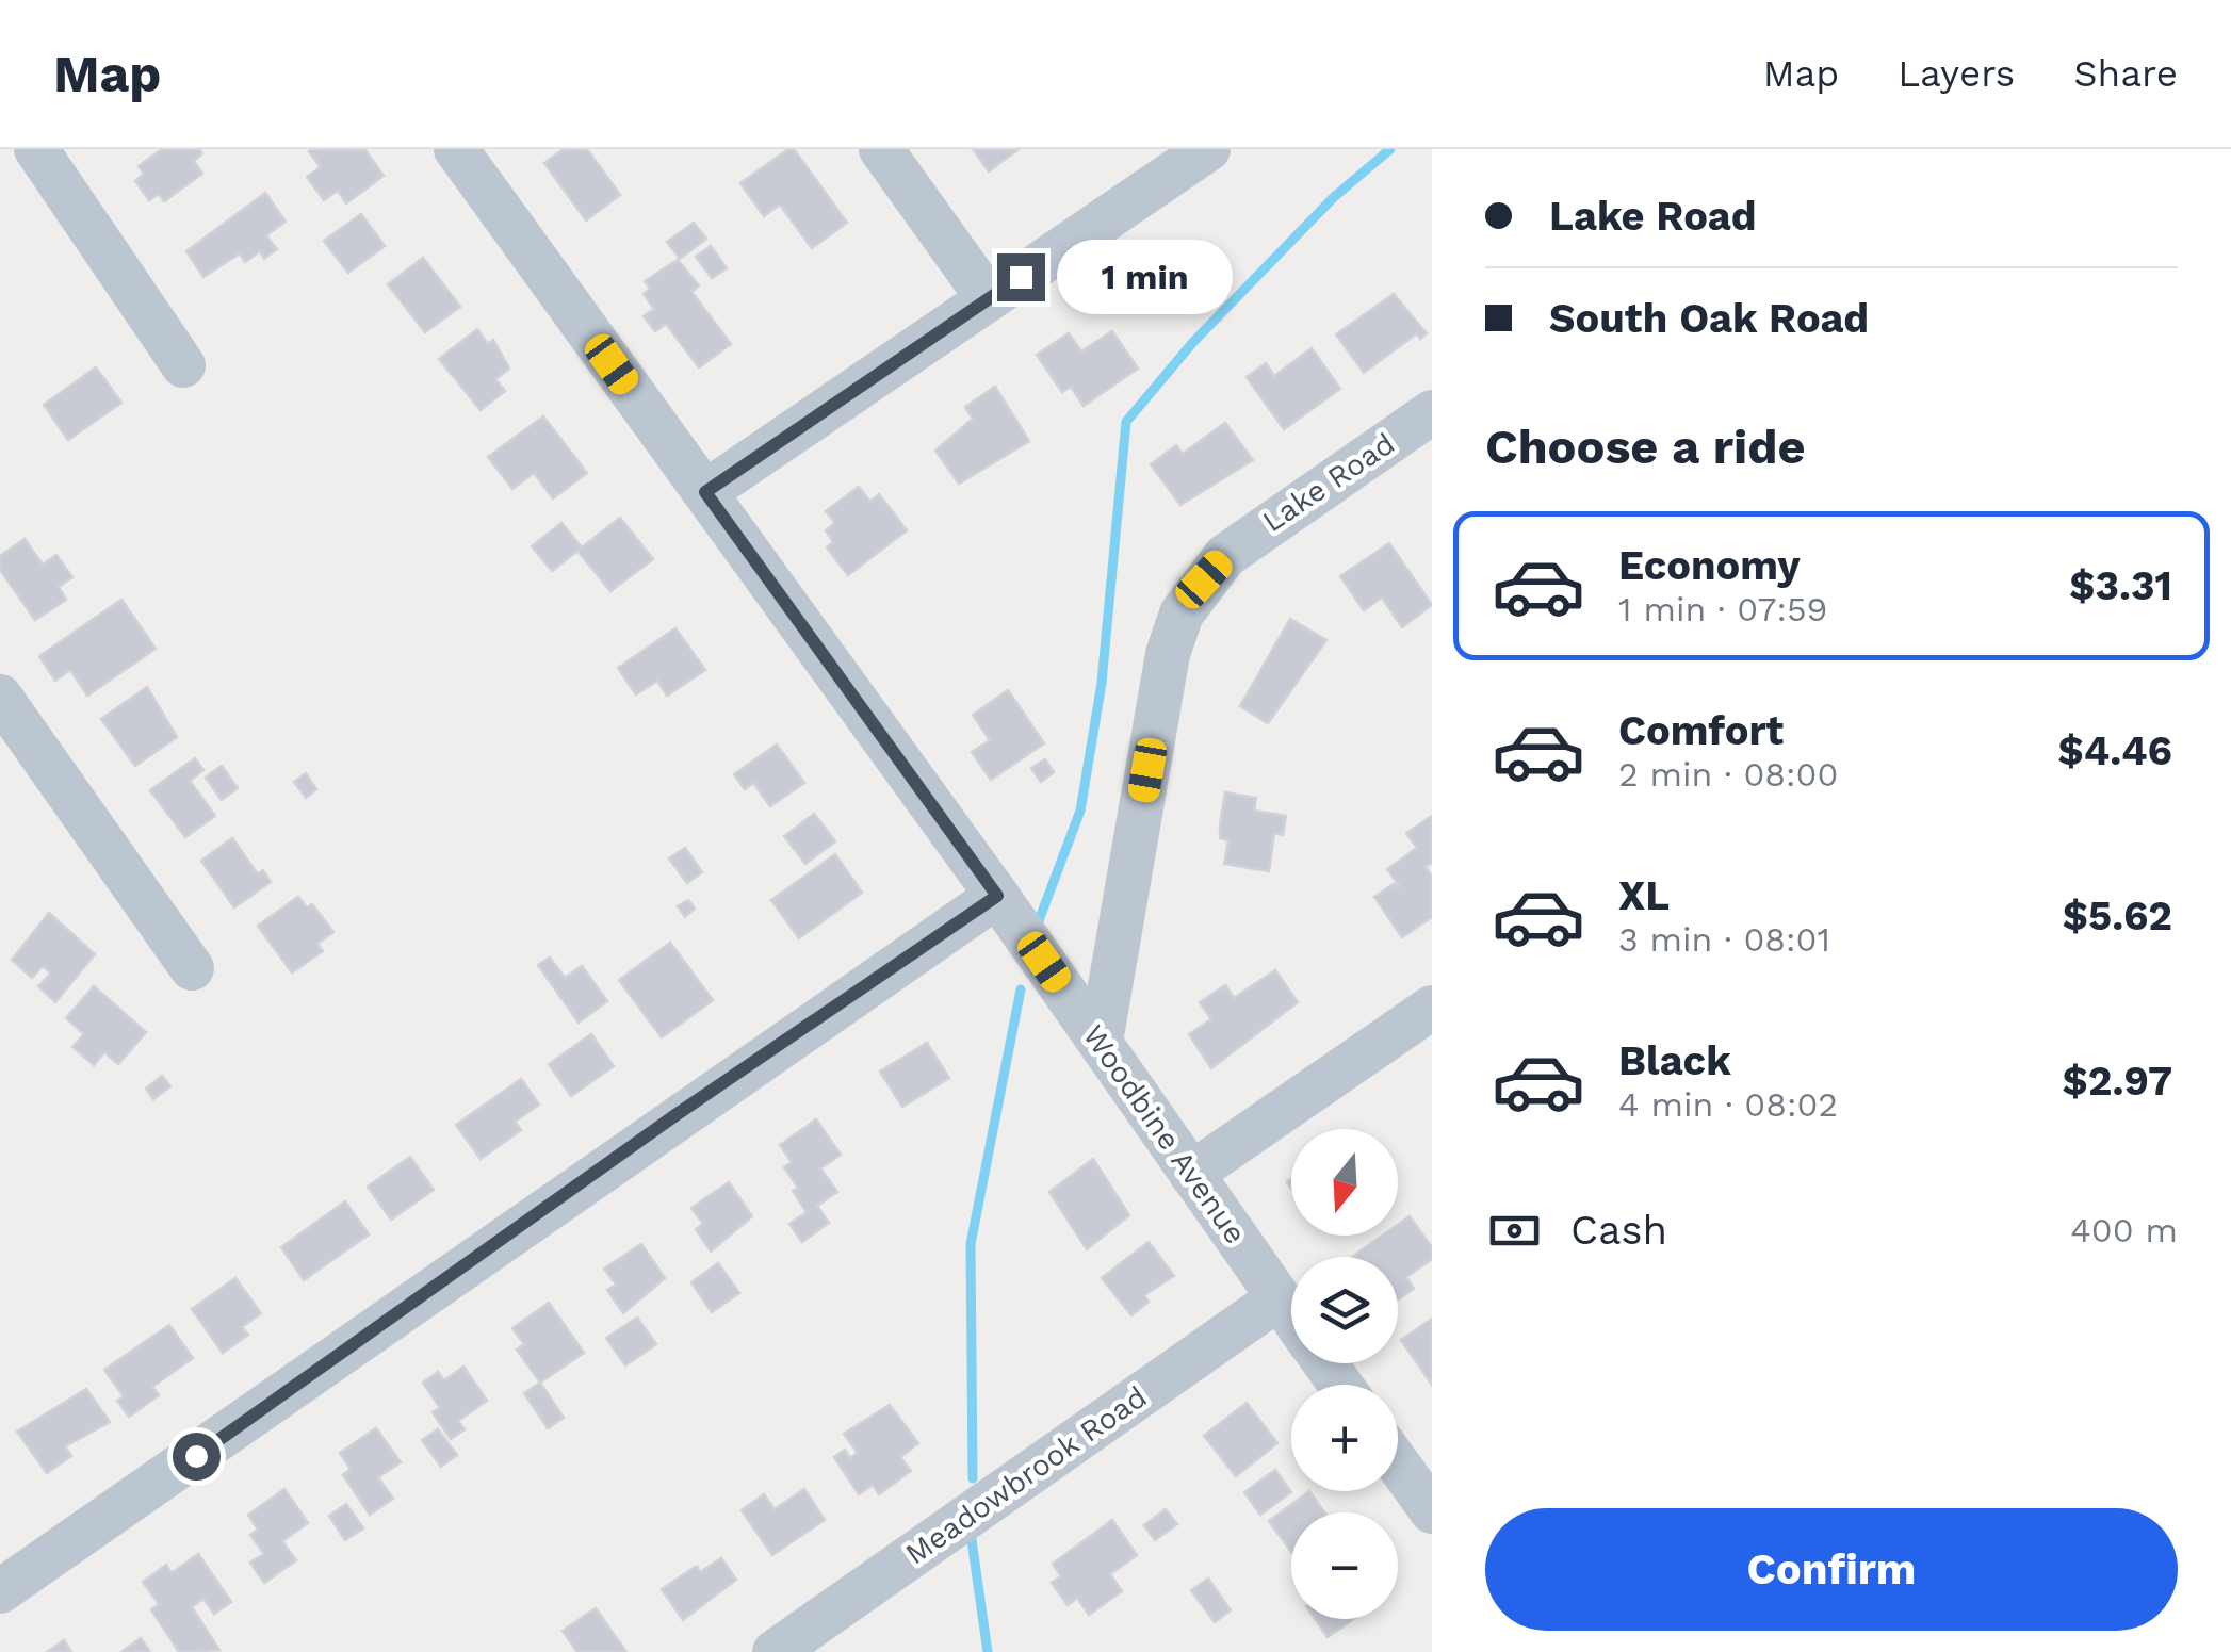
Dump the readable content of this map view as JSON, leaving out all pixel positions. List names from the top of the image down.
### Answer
{
  "streets": {
    "street": ["Lake Road", "Woodbine Avenue", "Meadowbrook Road"]
  },
  "crossings": [
    ["Lake Road", "Woodbine Avenue"],
    ["Woodbine Avenue", "Meadowbrook Road"]
  ],
  "north": "bottom",
  "page": {
    "header": "Map",
    "nav": ["Map", "Layers", "Share"],
    "banner": ["Lake Road", "South Oak Road"],
    "bubble": "1 min",
    "heading": "Choose a ride",
    "list": [
      {
        "name": "Economy",
        "note": "1 min · 07:59",
        "value": "$3.31"
      },
      {
        "name": "Comfort",
        "note": "2 min · 08:00",
        "value": "$4.46"
      },
      {
        "name": "XL",
        "note": "3 min · 08:01",
        "value": "$5.62"
      },
      {
        "name": "Black",
        "note": "4 min · 08:02",
        "value": "$2.97"
      }
    ],
    "map_buttons": ["+", "−"],
    "pay": ["Cash", "400 m"],
    "buttons": "Confirm"
  }
}
